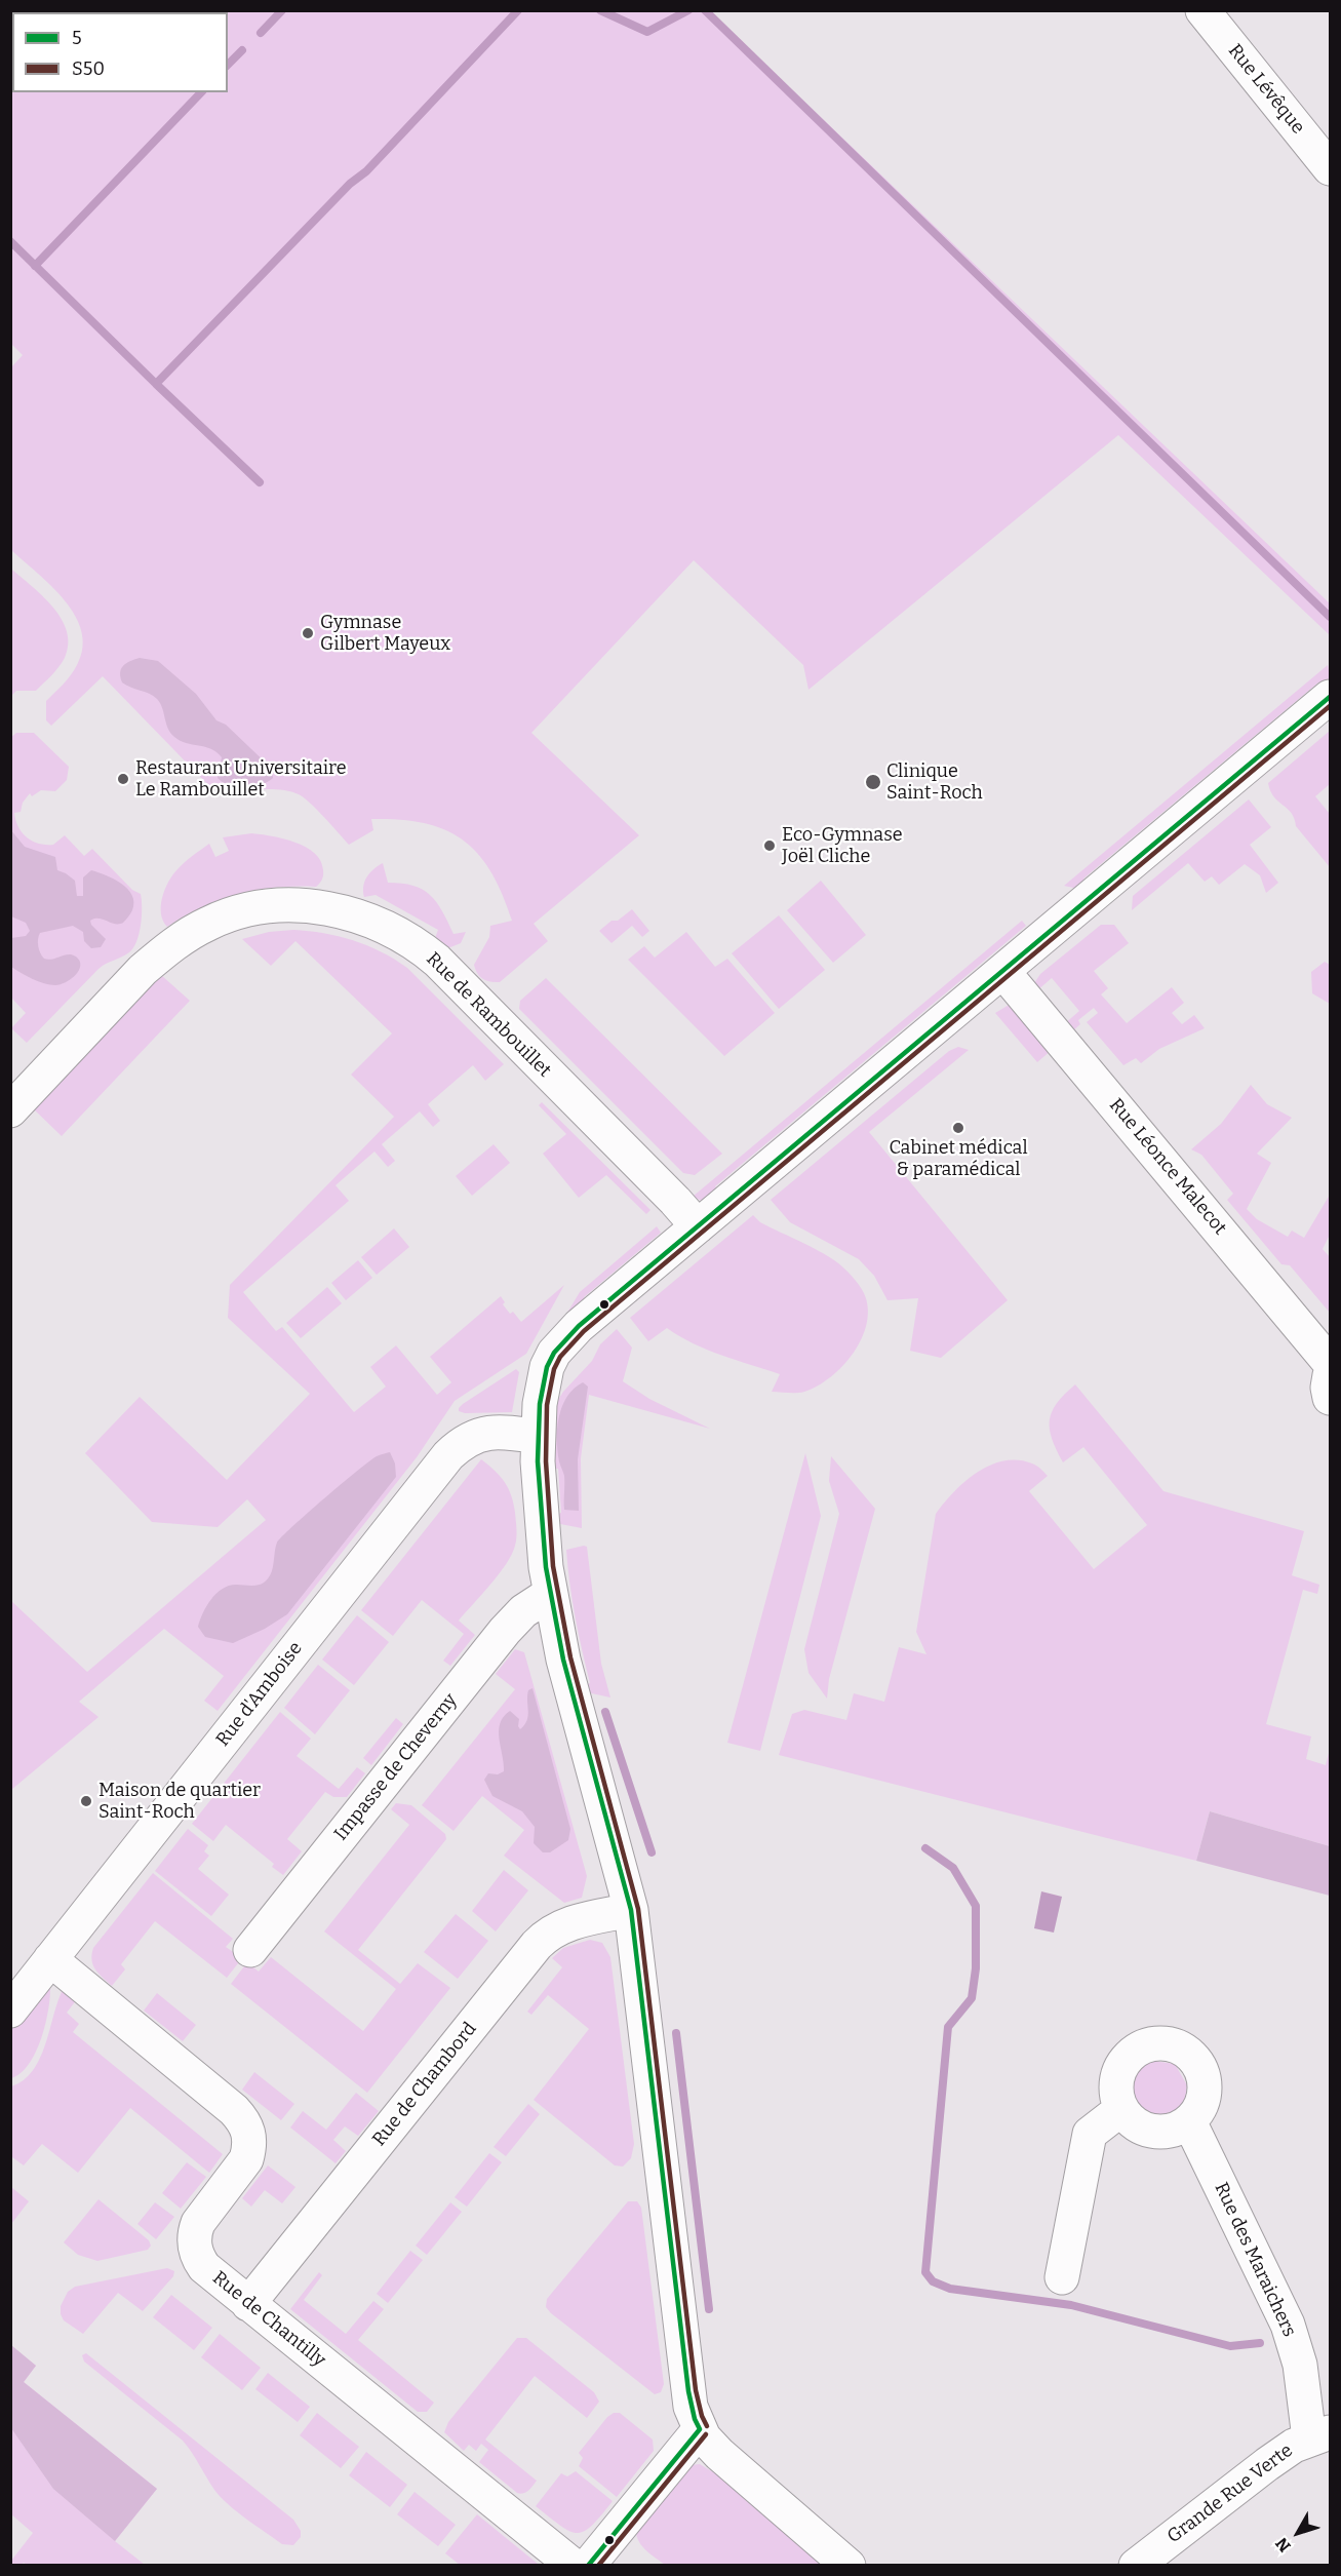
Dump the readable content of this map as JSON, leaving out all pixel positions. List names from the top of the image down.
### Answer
{
  "streets": {
    "street": [
      "Rue Lévêque",
      "Rue de Rambouillet",
      "Rue Léonce Malecot",
      "Rue d'Amboise",
      "Impasse de Cheverny",
      "Rue de Chambord",
      "Rue des Maraichers",
      "Rue de Chantilly",
      "Grande Rue Verte"
    ]
  },
  "crossings": [
    ["Rue d'Amboise", "Rue de Chantilly"],
    ["Rue de Chambord", "Rue de Chantilly"],
    ["Rue des Maraichers", "Grande Rue Verte"]
  ],
  "places": [
    "Gymnase Gilbert Mayeux",
    "Restaurant Universitaire Le Rambouillet",
    "Clinique Saint-Roch",
    "Eco-Gymnase Joël Cliche",
    "Cabinet médical & paramédical",
    "Maison de quartier Saint-Roch"
  ],
  "lines": ["transit line 5", "transit line S50"],
  "legend": ["5", "S50"],
  "north": "bottom left"
}
